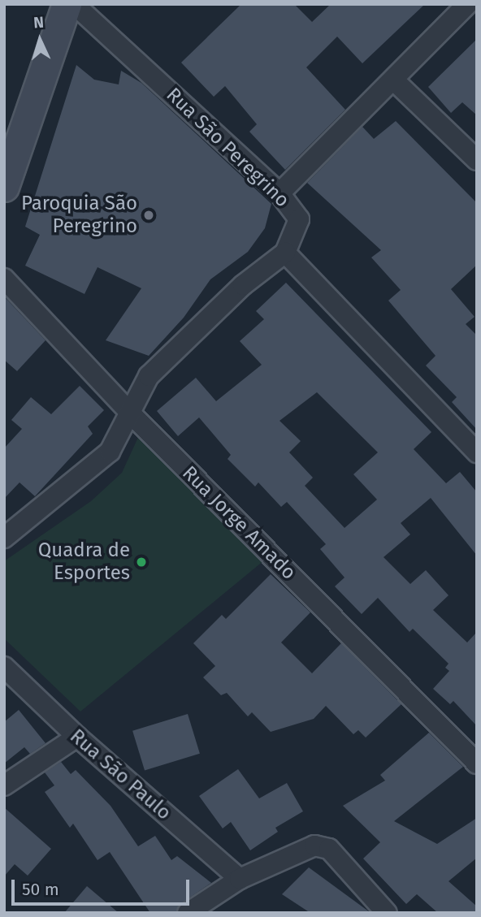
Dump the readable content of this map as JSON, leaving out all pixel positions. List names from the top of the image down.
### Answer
{
  "streets": {
    "street": ["Rua São Peregrino", "Rua Jorge Amado", "Rua São Paulo"]
  },
  "places": ["Paroquia São Peregrino", "Quadra de Esportes"],
  "scale_bar": "50 m",
  "north": "top"
}
